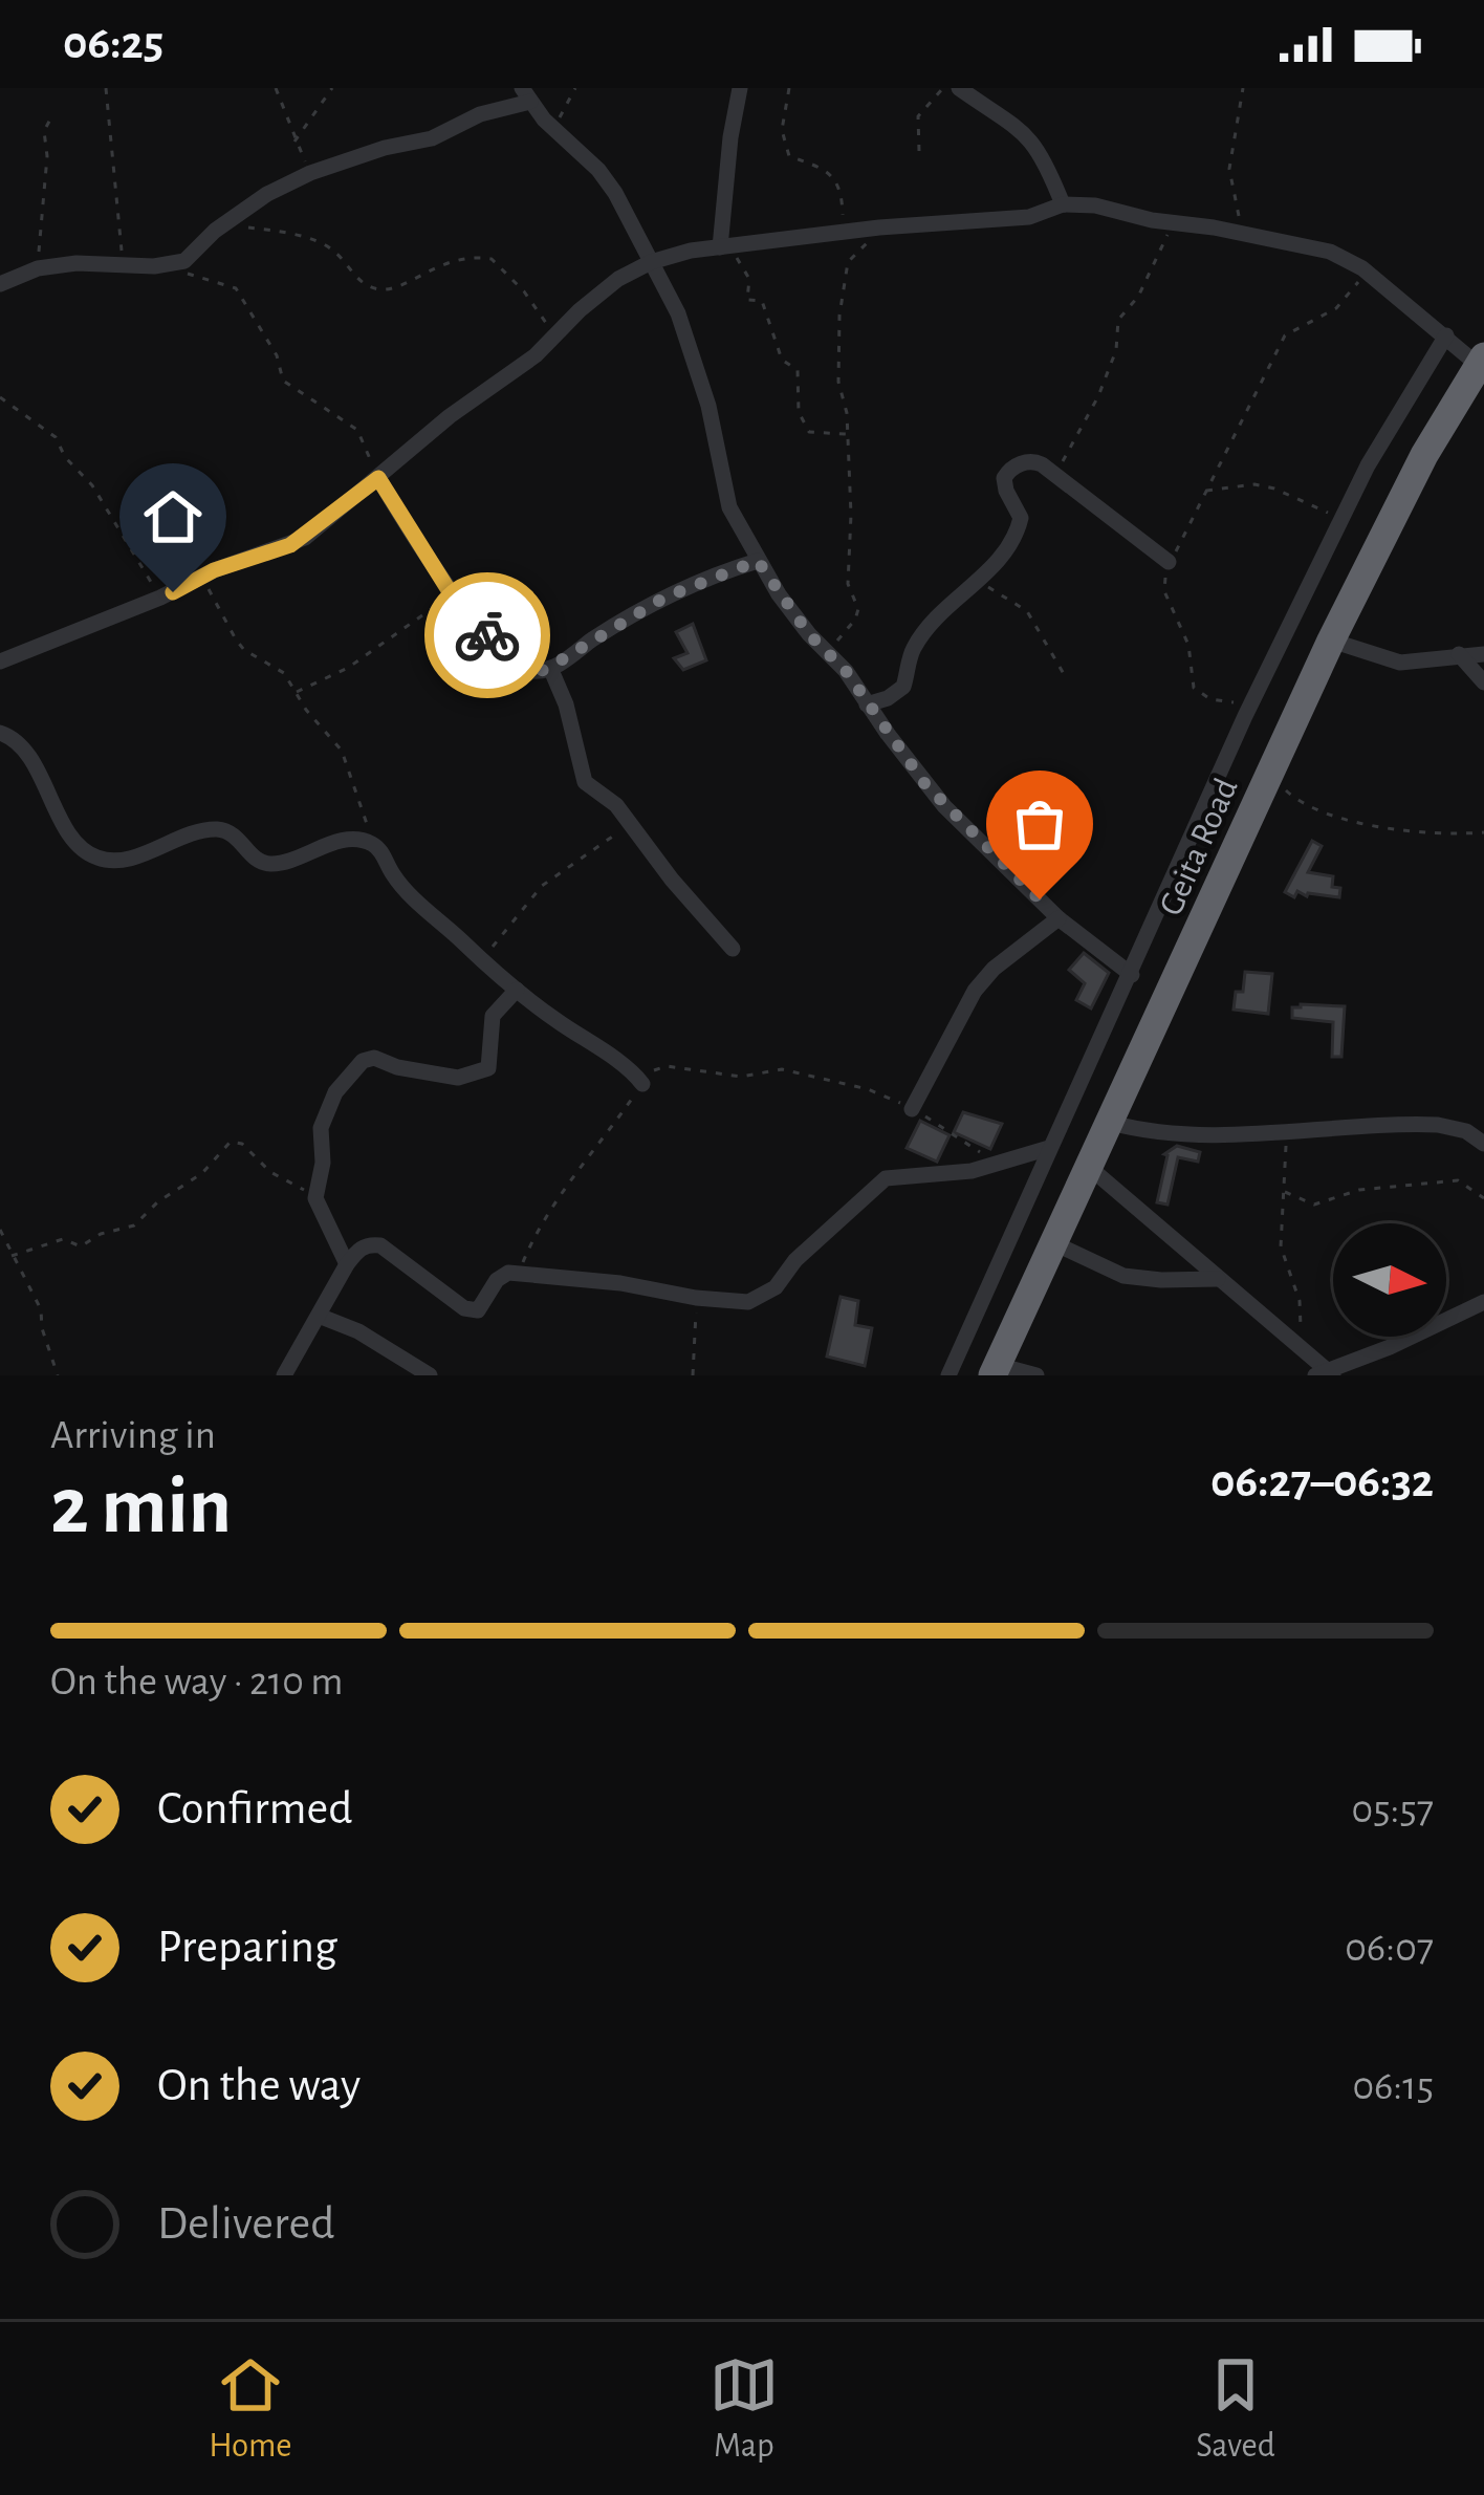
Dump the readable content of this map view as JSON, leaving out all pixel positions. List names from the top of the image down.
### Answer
{
  "streets": {
    "highway": ["Geita Road"]
  },
  "north": "right",
  "page": {
    "status": "06:25",
    "heading": ["2 min", "Arriving in", "06:27–06:32"],
    "bar": "On the way · 210 m",
    "list": [
      ["Confirmed", "05:57"],
      ["Preparing", "06:07"],
      ["On the way", "06:15"],
      "Delivered"
    ],
    "tabs": ["Home", "Map", "Saved"]
  }
}
